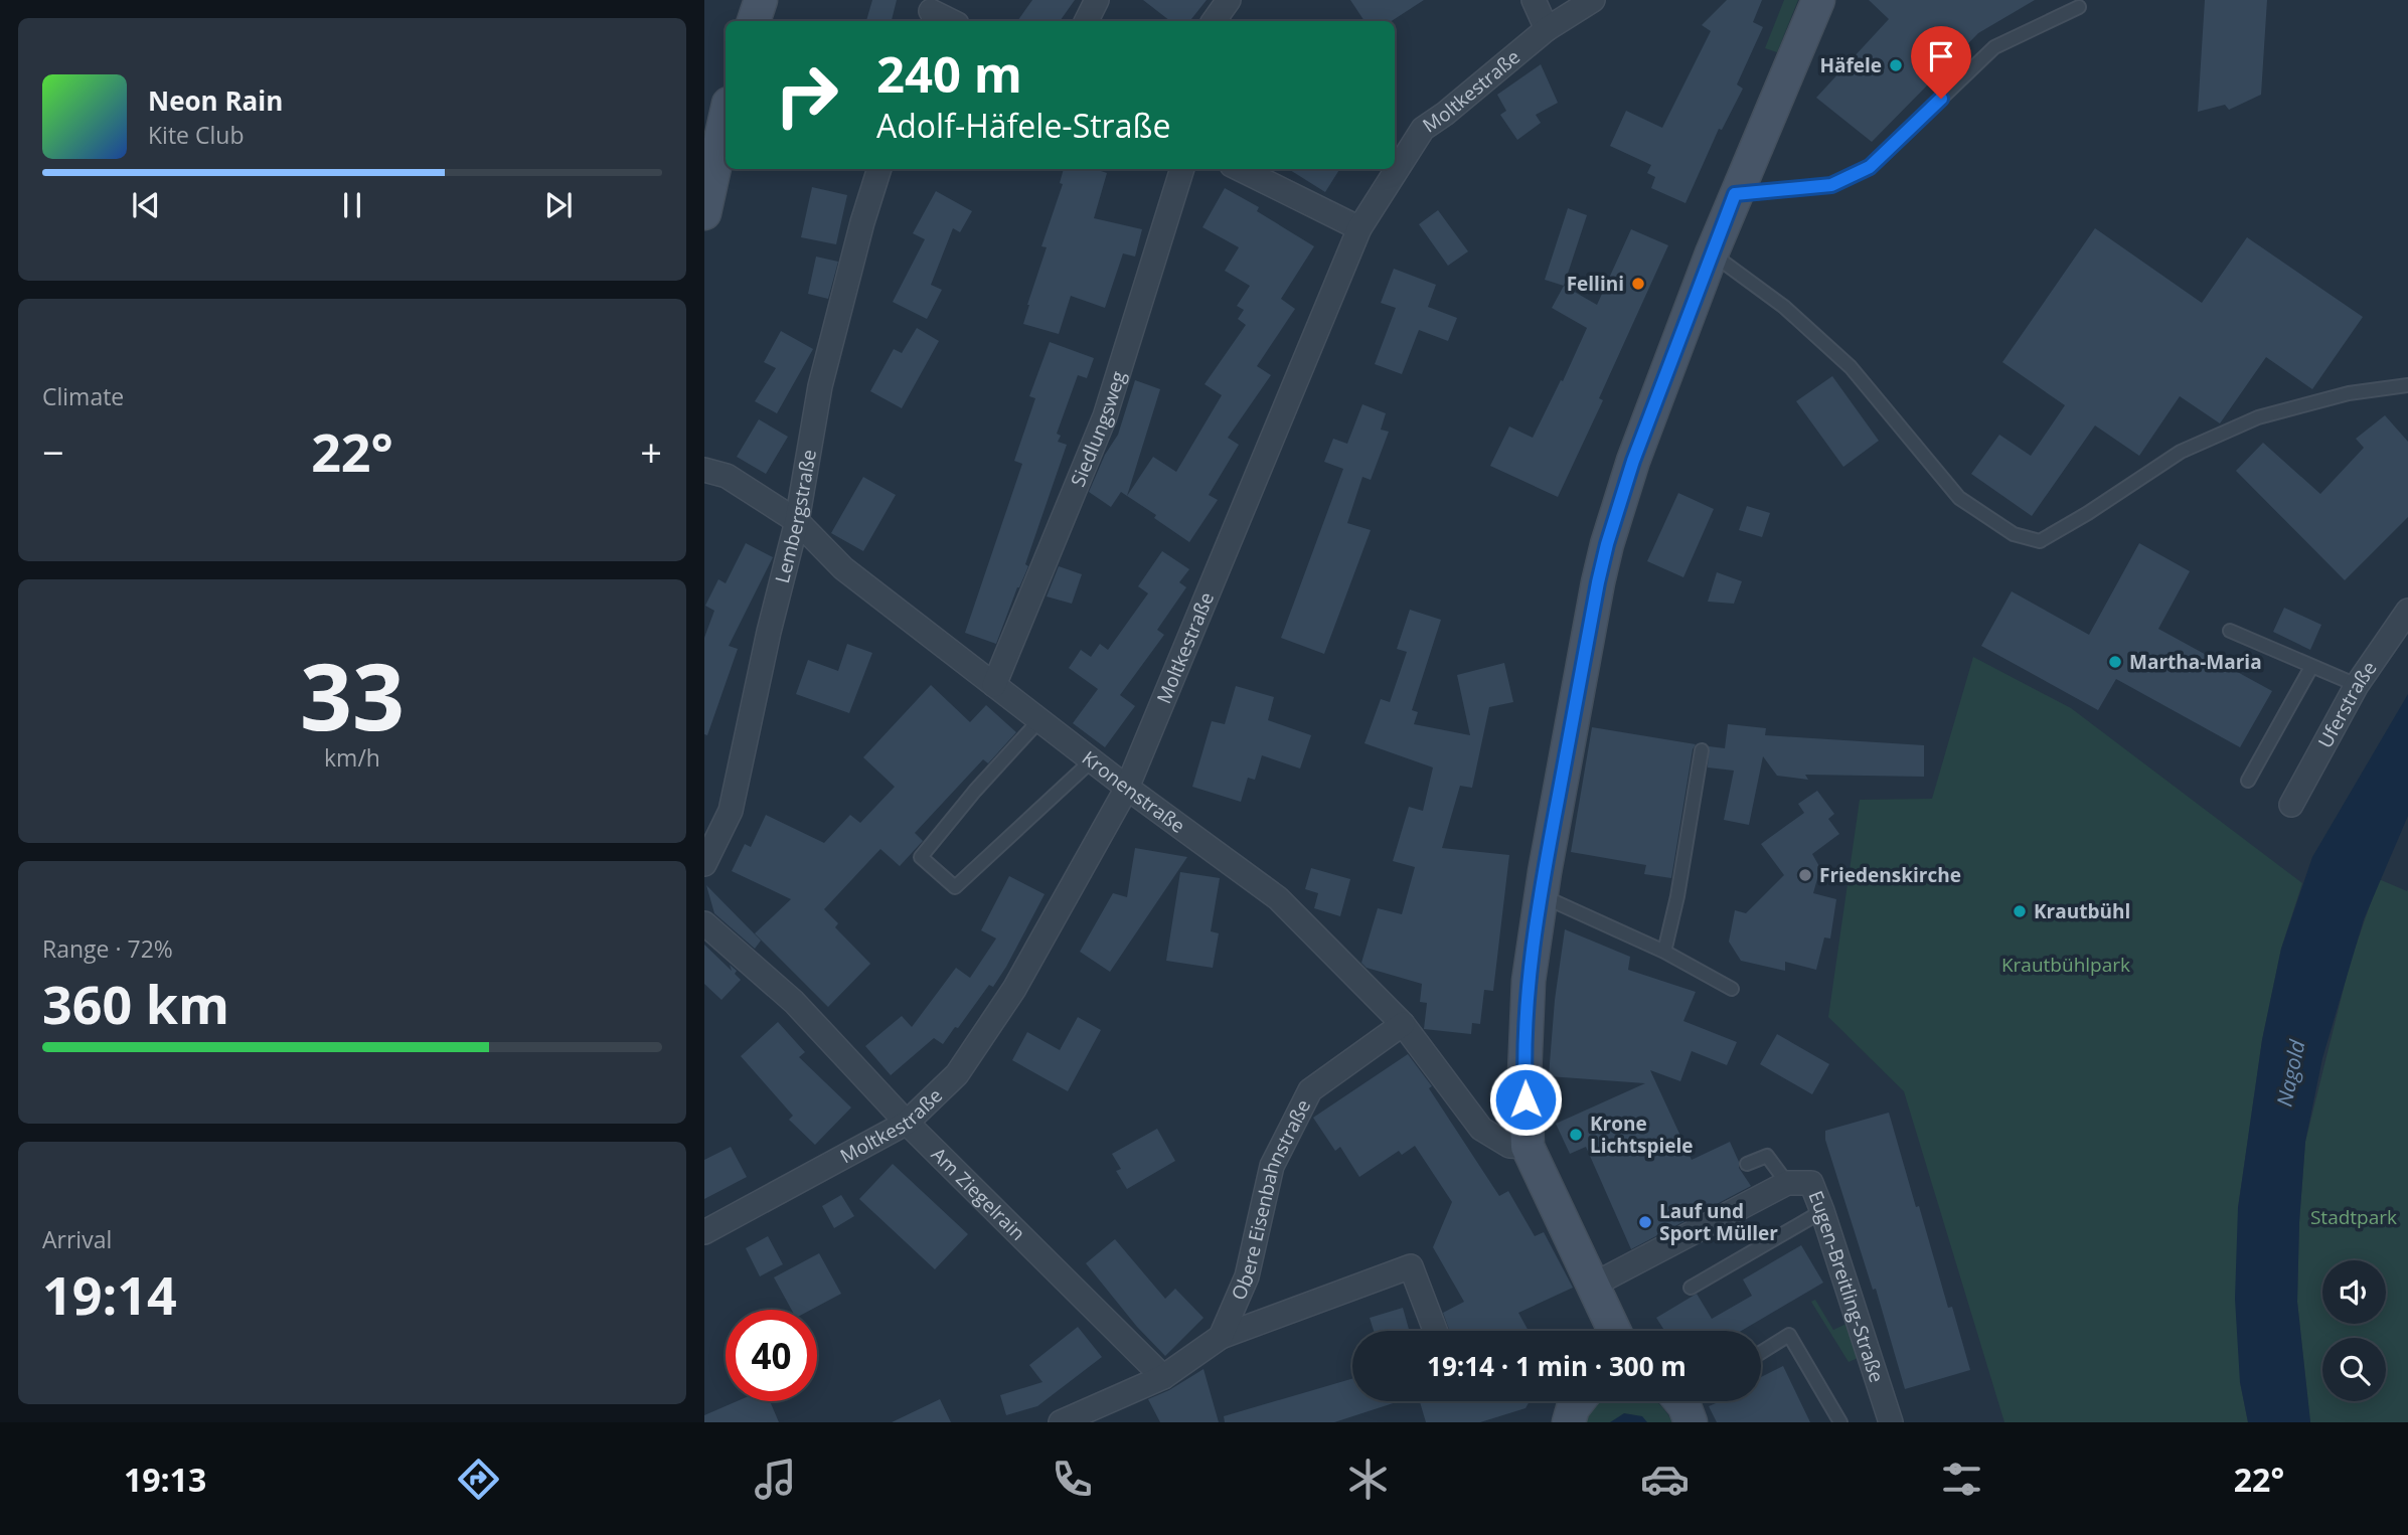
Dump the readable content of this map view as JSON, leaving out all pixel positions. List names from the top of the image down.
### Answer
{
  "streets": {
    "street": [
      "Moltkestraße",
      "Siedlungsweg",
      "Lembergstraße",
      "Uferstraße",
      "Kronenstraße",
      "Am Ziegelrain",
      "Obere Eisenbahnstraße",
      "Eugen-Breitling-Straße"
    ]
  },
  "crossings": [
    ["Moltkestraße", "Kronenstraße"],
    ["Moltkestraße", "Am Ziegelrain"],
    ["Siedlungsweg", "Kronenstraße"],
    ["Lembergstraße", "Kronenstraße"],
    ["Kronenstraße", "Obere Eisenbahnstraße"],
    ["Am Ziegelrain", "Obere Eisenbahnstraße"]
  ],
  "water": ["Nagold"],
  "parks": ["Krautbühlpark", "Stadtpark"],
  "places": [
    "Häfele",
    "Fellini",
    "Martha-Maria",
    "Friedenskirche",
    "Krautbühl",
    "Krone Lichtspiele",
    "Lauf und Sport Müller"
  ],
  "page": {
    "turn": ["240 m", "Adolf-Häfele-Straße"],
    "song": ["Neon Rain", "Kite Club"],
    "tile": [
      "Climate",
      ["33", "km/h"],
      ["Range · 72%", "360 km"],
      ["Arrival", "19:14"]
    ],
    "heat": ["−", "22°", "+"],
    "limit": "40",
    "trip": "19:14 · 1 min · 300 m",
    "tabs": ["19:13", "22°"]
  }
}
